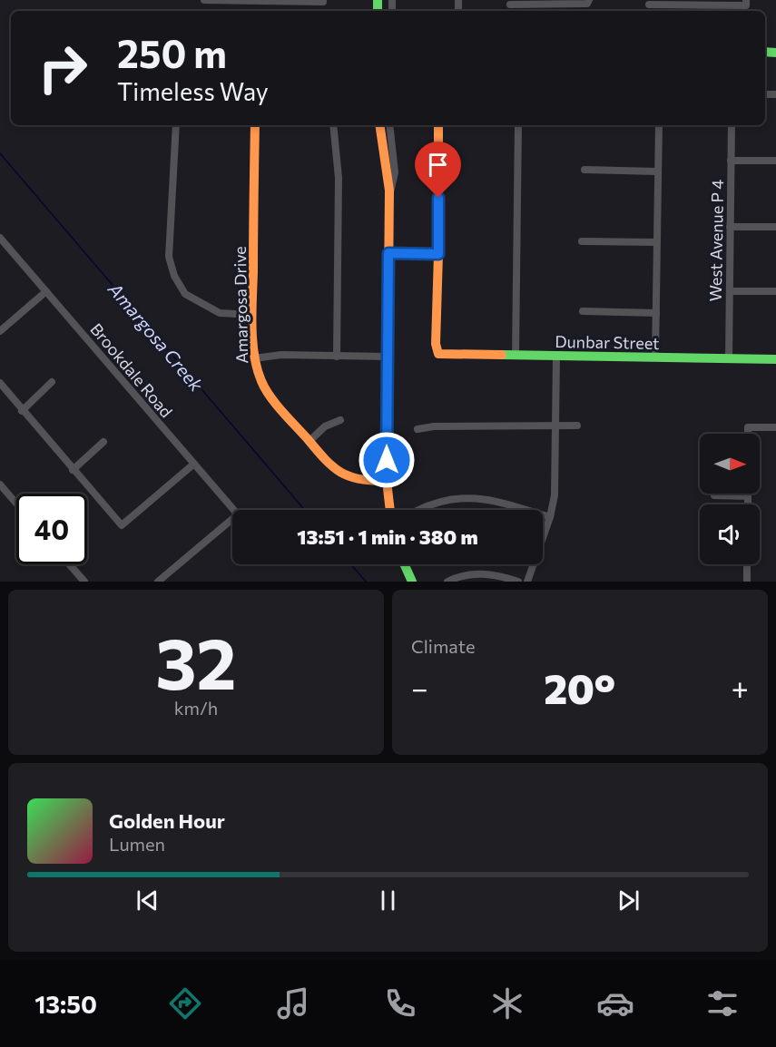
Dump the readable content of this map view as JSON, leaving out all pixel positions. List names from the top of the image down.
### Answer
{
  "streets": {
    "street": [
      "West Avenue P 4",
      "Amargosa Drive",
      "Dunbar Street",
      "Brookdale Road"
    ]
  },
  "crossings": [
    ["West Avenue P 4", "Dunbar Street"]
  ],
  "water": ["Amargosa Creek"],
  "north": "right",
  "page": {
    "turn": ["250 m", "Timeless Way"],
    "limit": "40",
    "trip": "13:51 · 1 min · 380 m",
    "tile": [
      ["32", "km/h"],
      "Climate"
    ],
    "heat": ["−", "20°", "+"],
    "song": ["Golden Hour", "Lumen"],
    "tabs": "13:50"
  }
}
